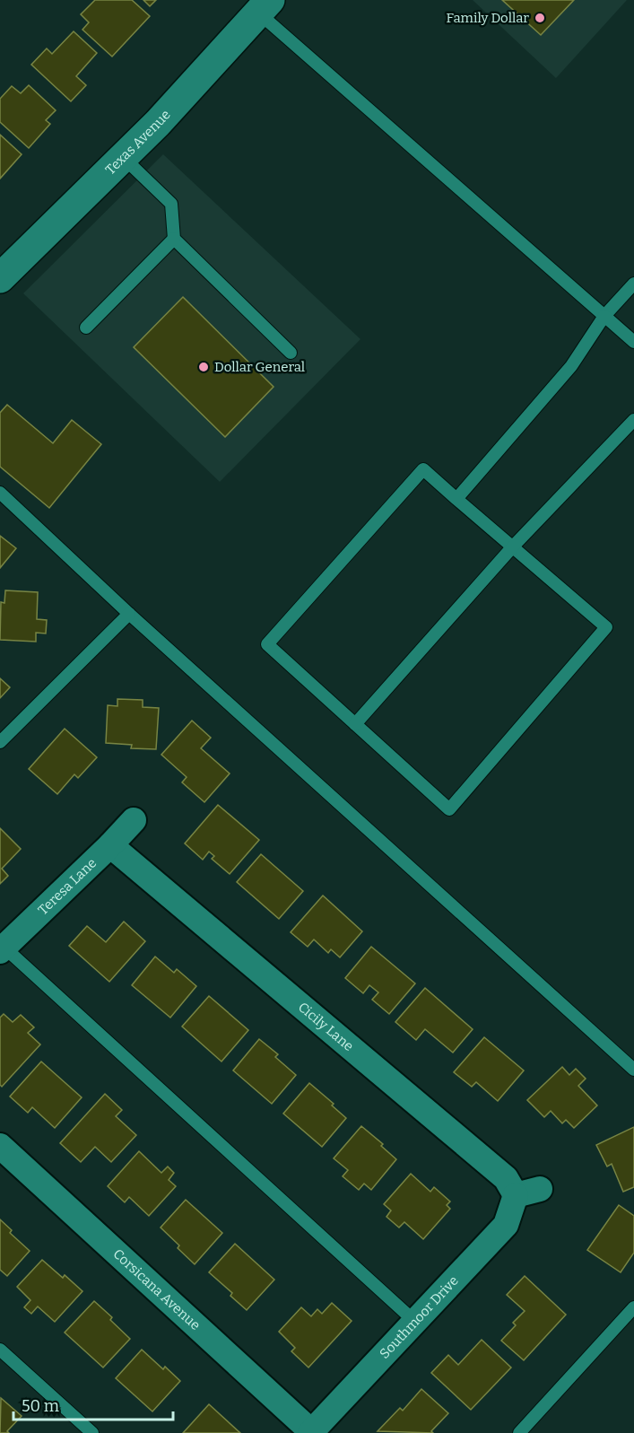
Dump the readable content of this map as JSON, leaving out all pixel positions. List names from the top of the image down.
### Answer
{
  "streets": {
    "street": [
      "Texas Avenue",
      "Teresa Lane",
      "Cicily Lane",
      "Corsicana Avenue",
      "Southmoor Drive"
    ]
  },
  "crossings": [
    ["Teresa Lane", "Cicily Lane"],
    ["Cicily Lane", "Southmoor Drive"],
    ["Corsicana Avenue", "Southmoor Drive"]
  ],
  "places": ["Family Dollar", "Dollar General"],
  "scale_bar": "50 m"
}
